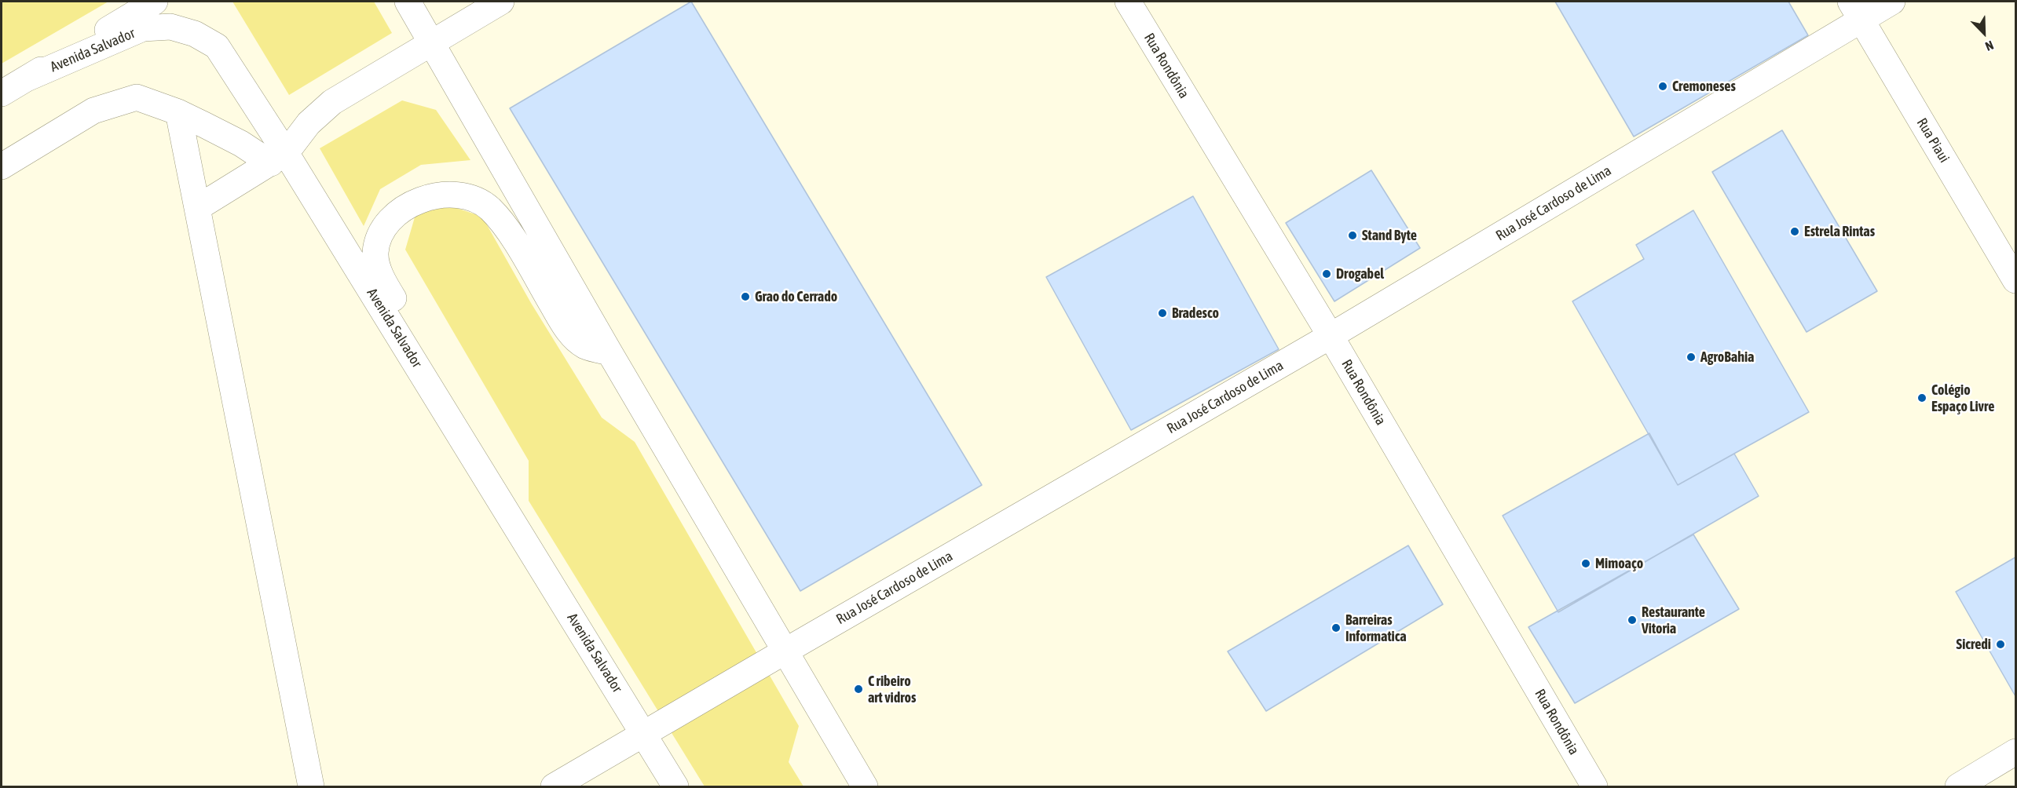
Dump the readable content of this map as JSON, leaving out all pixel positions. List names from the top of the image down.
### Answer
{
  "streets": {
    "street": [
      "Avenida Salvador",
      "Rua Rondônia",
      "Rua Piaui",
      "Rua José Cardoso de Lima"
    ]
  },
  "crossings": [
    ["Avenida Salvador", "Rua José Cardoso de Lima"],
    ["Rua Rondônia", "Rua José Cardoso de Lima"],
    ["Rua Piaui", "Rua José Cardoso de Lima"]
  ],
  "places": [
    "Cremoneses",
    "Estrela Rintas",
    "Stand Byte",
    "Drogabel",
    "Grao do Cerrado",
    "Bradesco",
    "AgroBahia",
    "Colégio Espaço Livre",
    "Mimoaço",
    "Restaurante Vitoria",
    "Barreiras Informatica",
    "Sicredi",
    "C ribeiro art vidros"
  ],
  "north": "bottom right"
}
